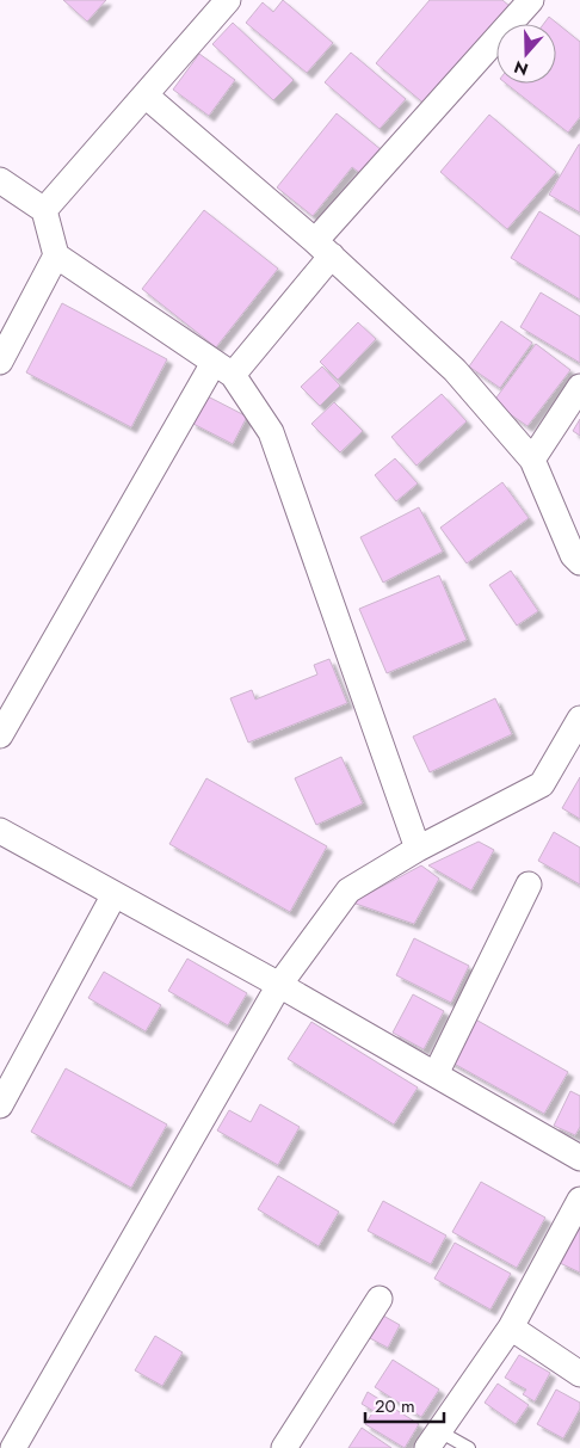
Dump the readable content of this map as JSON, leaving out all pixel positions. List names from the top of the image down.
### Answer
{
  "scale_bar": "20 m",
  "north": "bottom"
}
